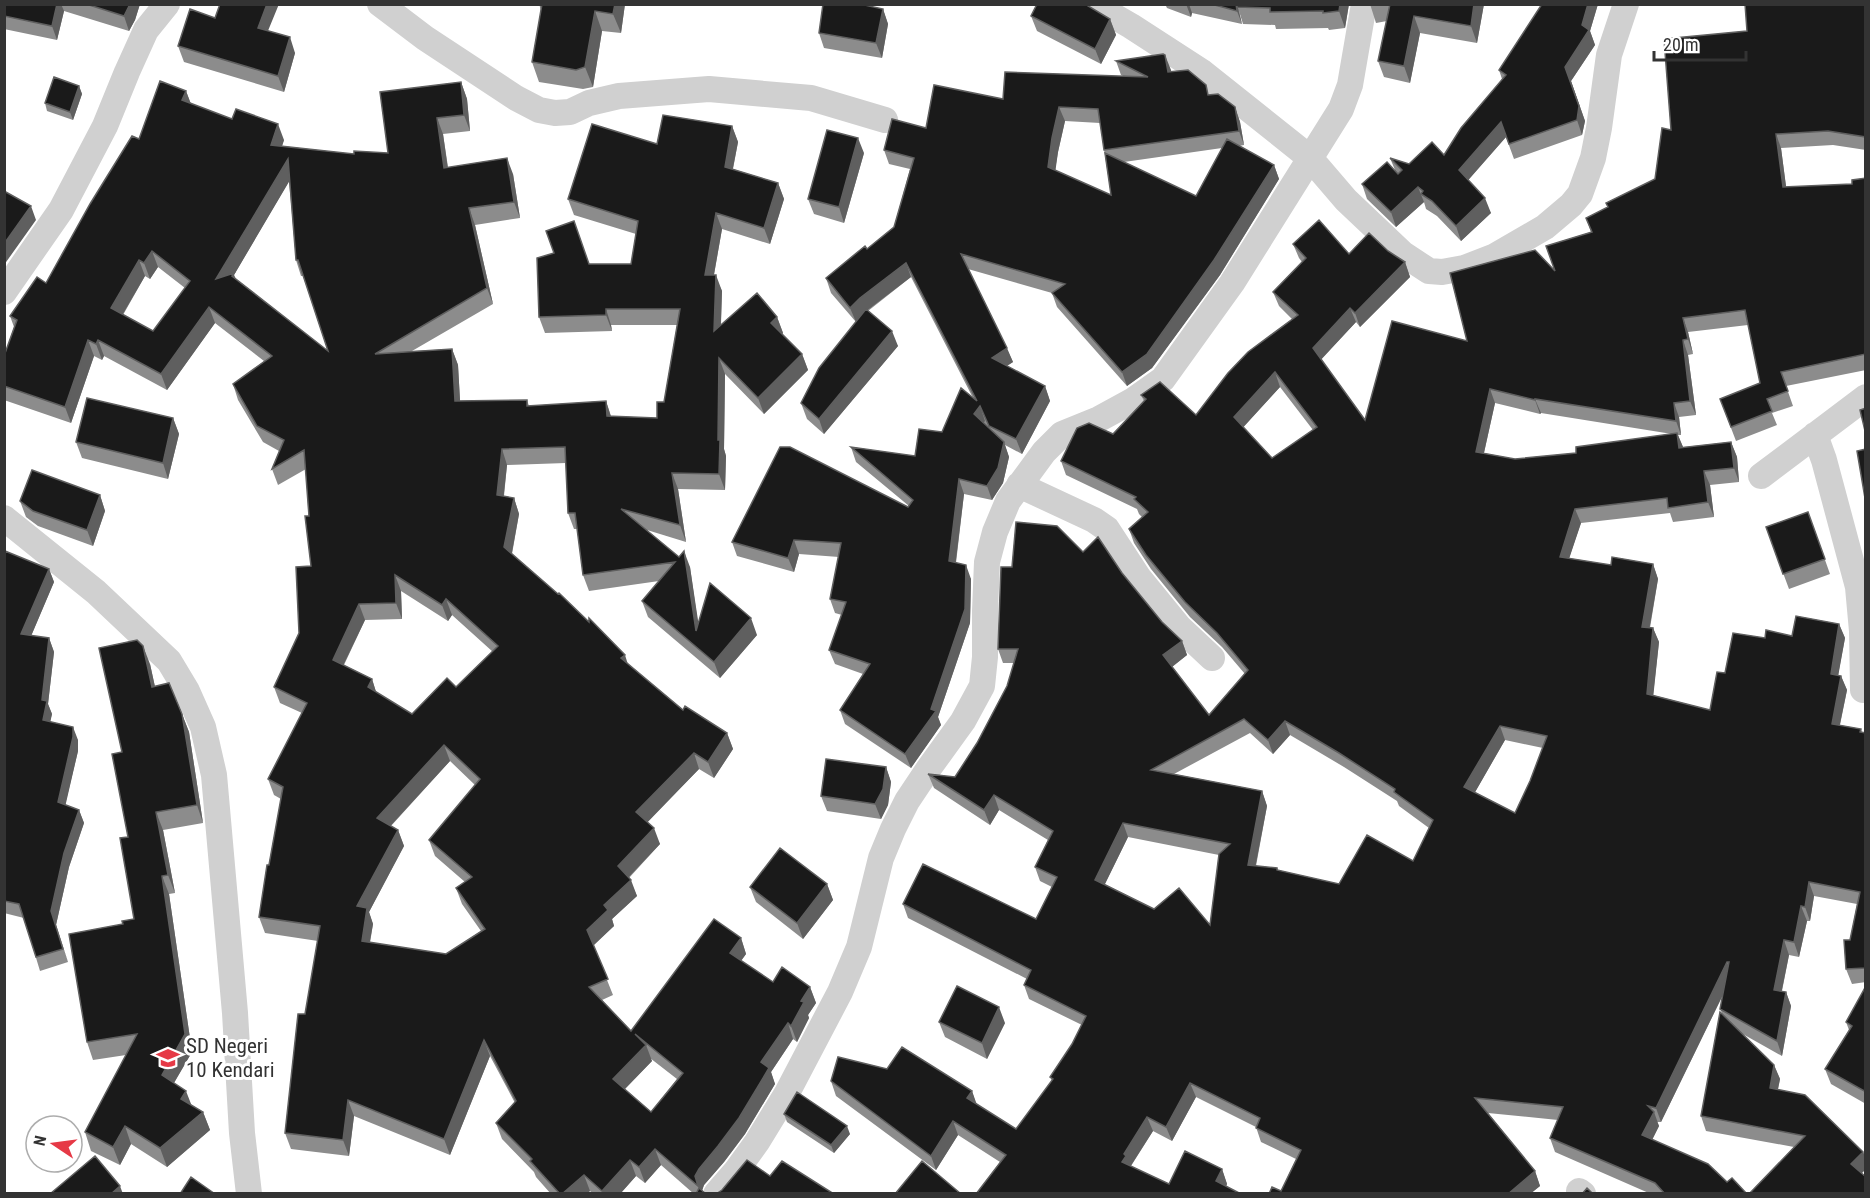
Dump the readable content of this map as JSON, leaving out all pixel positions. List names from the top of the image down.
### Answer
{
  "places": {
    "school or university": ["SD Negeri 10 Kendari"]
  },
  "scale_bar": "20 m",
  "north": "left"
}
